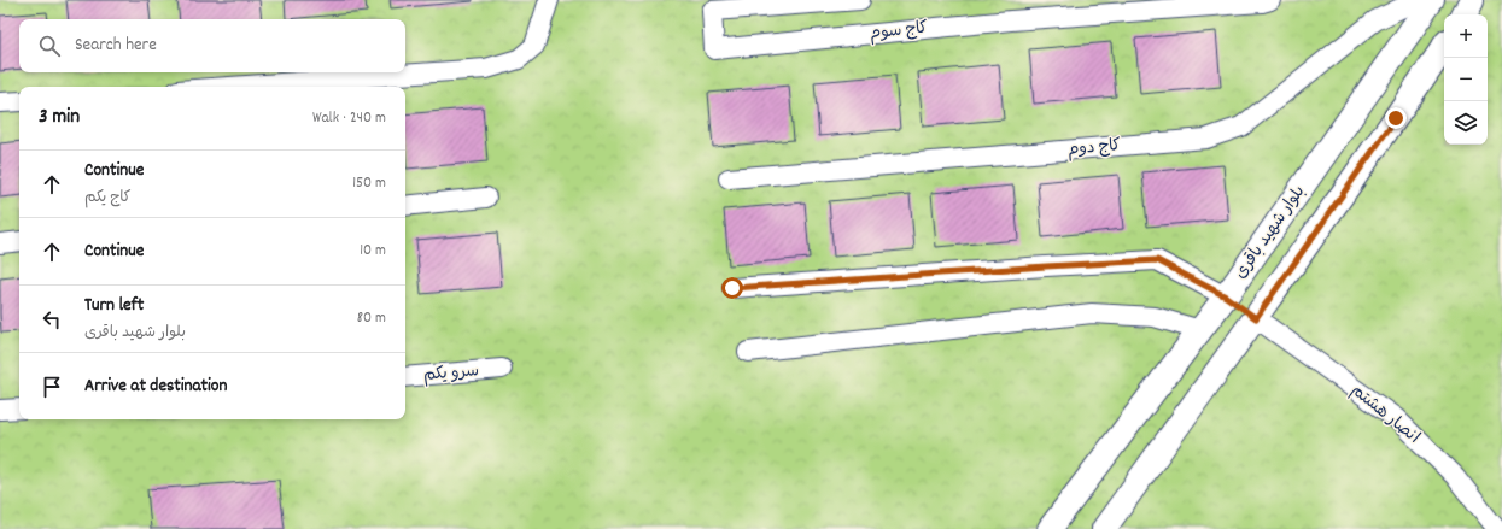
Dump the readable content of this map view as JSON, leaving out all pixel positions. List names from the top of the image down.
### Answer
{
  "streets": {
    "street": [
      "کاج سوم",
      "کاج دوم",
      "بلوار شهید باقری",
      "سرو یکم",
      "انصار هشتم"
    ]
  },
  "page": {
    "map_buttons": ["+", "−"],
    "search": "Search here",
    "heading": ["3 min", "Walk · 240 m"],
    "list": [
      ["Continue", "کاج یکم", "150 m"],
      ["Continue", "10 m"],
      ["Turn left", "بلوار شهید باقری", "80 m"],
      "Arrive at destination"
    ]
  }
}
